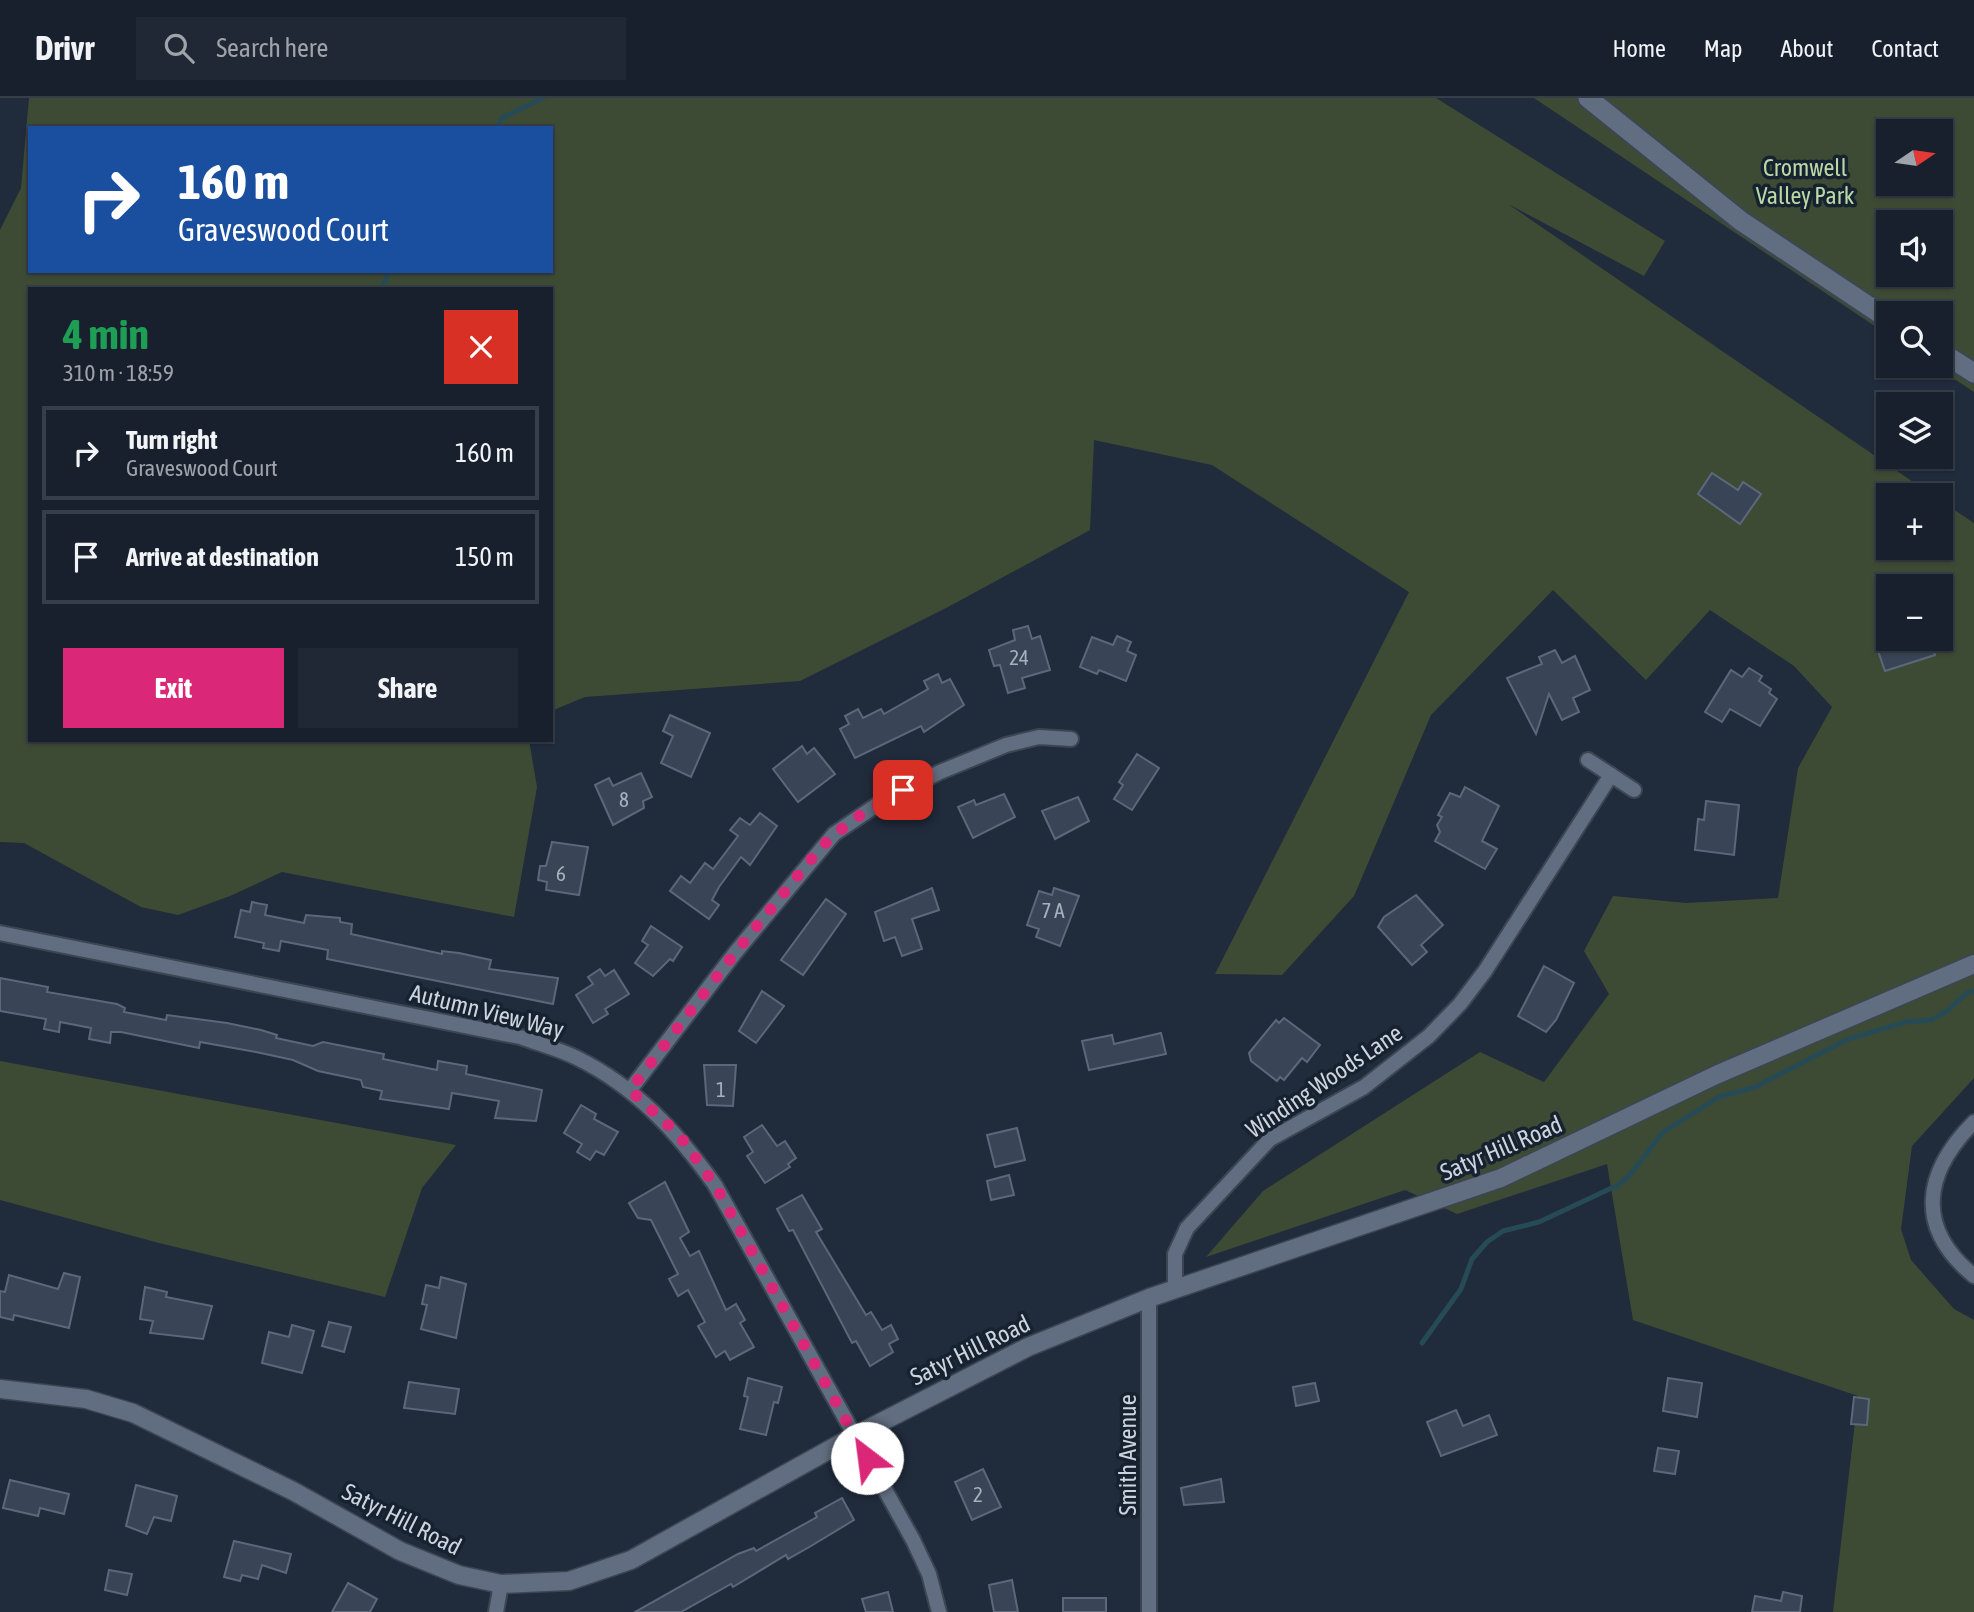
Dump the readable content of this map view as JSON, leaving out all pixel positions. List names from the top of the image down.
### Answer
{
  "streets": {
    "street": [
      "Autumn View Way",
      "Winding Woods Lane",
      "Satyr Hill Road",
      "Smith Avenue"
    ]
  },
  "crossings": [
    ["Autumn View Way", "Satyr Hill Road"],
    ["Winding Woods Lane", "Satyr Hill Road"],
    ["Satyr Hill Road", "Smith Avenue"]
  ],
  "parks": ["Cromwell Valley Park"],
  "house_numbers": [
    "24",
    "8",
    "6",
    "7 A",
    "1",
    "2"
  ],
  "north": "right",
  "page": {
    "header": "Drivr",
    "search": "Search here",
    "nav": [
      "Home",
      "Map",
      "About",
      "Contact"
    ],
    "map_buttons": ["+", "−"],
    "turn": ["160 m", "Graveswood Court"],
    "heading": ["4 min", "310 m · 18:59"],
    "list": [
      {
        "name": "Turn right",
        "note": "Graveswood Court",
        "value": "160 m"
      },
      {
        "name": "Arrive at destination",
        "value": "150 m"
      }
    ],
    "buttons": ["Exit", "Share"]
  }
}
